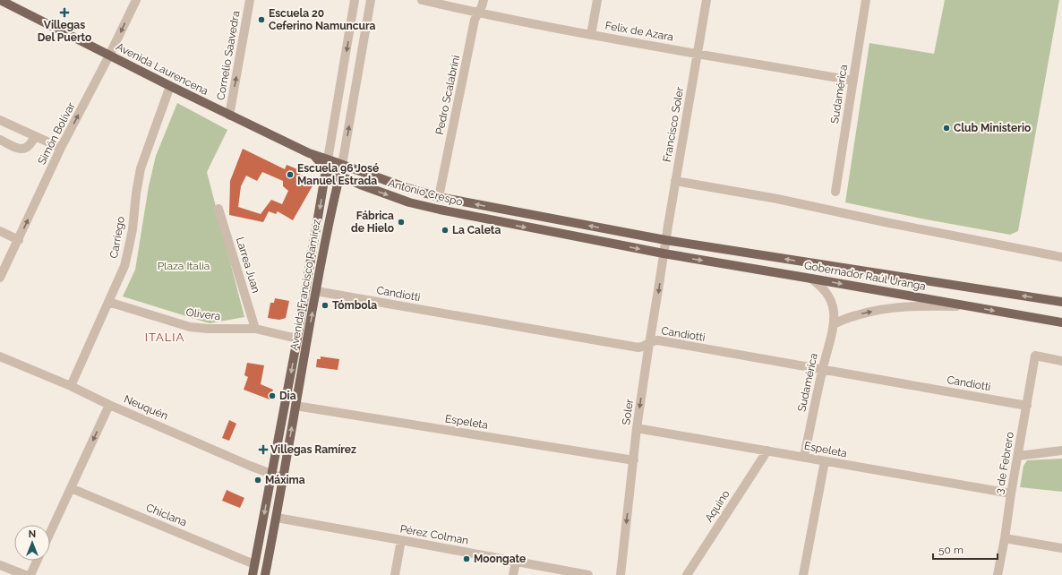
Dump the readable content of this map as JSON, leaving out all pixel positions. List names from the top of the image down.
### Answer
{
  "streets": {
    "main road": [
      "Avenida Laurencena",
      "Antonio Crespo",
      "Gobernador Raúl Uranga",
      "Avenida Francisco Ramírez"
    ],
    "street": [
      "Felix de Azara",
      "Cornelio Saavedra",
      "Sudamérica",
      "Pedro Scalabrini",
      "Francisco Soler",
      "Simón Bolívar",
      "Carriego",
      "Larrea Juan",
      "Candiotti",
      "Olivera",
      "Neuquén",
      "Soler",
      "Espeleta",
      "3 de Febrero",
      "Aquino",
      "Chiclana",
      "Pérez Colman"
    ]
  },
  "crossings": [
    ["Felix de Azara", "Sudamérica"],
    ["Felix de Azara", "Pedro Scalabrini"],
    ["Felix de Azara", "Francisco Soler"],
    ["Cornelio Saavedra", "Avenida Laurencena"],
    ["Avenida Laurencena", "Simón Bolívar"],
    ["Avenida Laurencena", "Antonio Crespo"],
    ["Avenida Laurencena", "Carriego"],
    ["Sudamérica", "Gobernador Raúl Uranga"],
    ["Sudamérica", "Candiotti"],
    ["Sudamérica", "Espeleta"],
    ["Pedro Scalabrini", "Antonio Crespo"],
    ["Francisco Soler", "Antonio Crespo"],
    ["Francisco Soler", "Gobernador Raúl Uranga"],
    ["Francisco Soler", "Soler"],
    ["Antonio Crespo", "Gobernador Raúl Uranga"],
    ["Antonio Crespo", "Avenida Francisco Ramírez"],
    ["Antonio Crespo", "Soler"],
    ["Carriego", "Olivera"],
    ["Carriego", "Neuquén"],
    ["Larrea Juan", "Olivera"],
    ["Gobernador Raúl Uranga", "Soler"],
    ["Avenida Francisco Ramírez", "Candiotti"],
    ["Avenida Francisco Ramírez", "Olivera"],
    ["Avenida Francisco Ramírez", "Neuquén"],
    ["Avenida Francisco Ramírez", "Espeleta"],
    ["Avenida Francisco Ramírez", "Chiclana"],
    ["Avenida Francisco Ramírez", "Pérez Colman"],
    ["Candiotti", "Soler"],
    ["Candiotti", "3 de Febrero"],
    ["Soler", "Espeleta"],
    ["Espeleta", "3 de Febrero"],
    ["Espeleta", "Aquino"]
  ],
  "one_way": ["Cornelio Saavedra", "Soler"],
  "districts": ["ITALIA"],
  "parks": ["Plaza Italia"],
  "places": {
    "health": ["Villegas Del Puerto", "Villegas Ramírez"],
    "other": [
      "Escuela 20 Ceferino Namuncura",
      "Club Ministerio",
      "Escuela 96 José Manuel Estrada",
      "Fábrica de Hielo",
      "La Caleta",
      "Tómbola",
      "Dia",
      "Máxima",
      "Moongate"
    ]
  },
  "scale_bar": "50 m",
  "north": "top"
}
